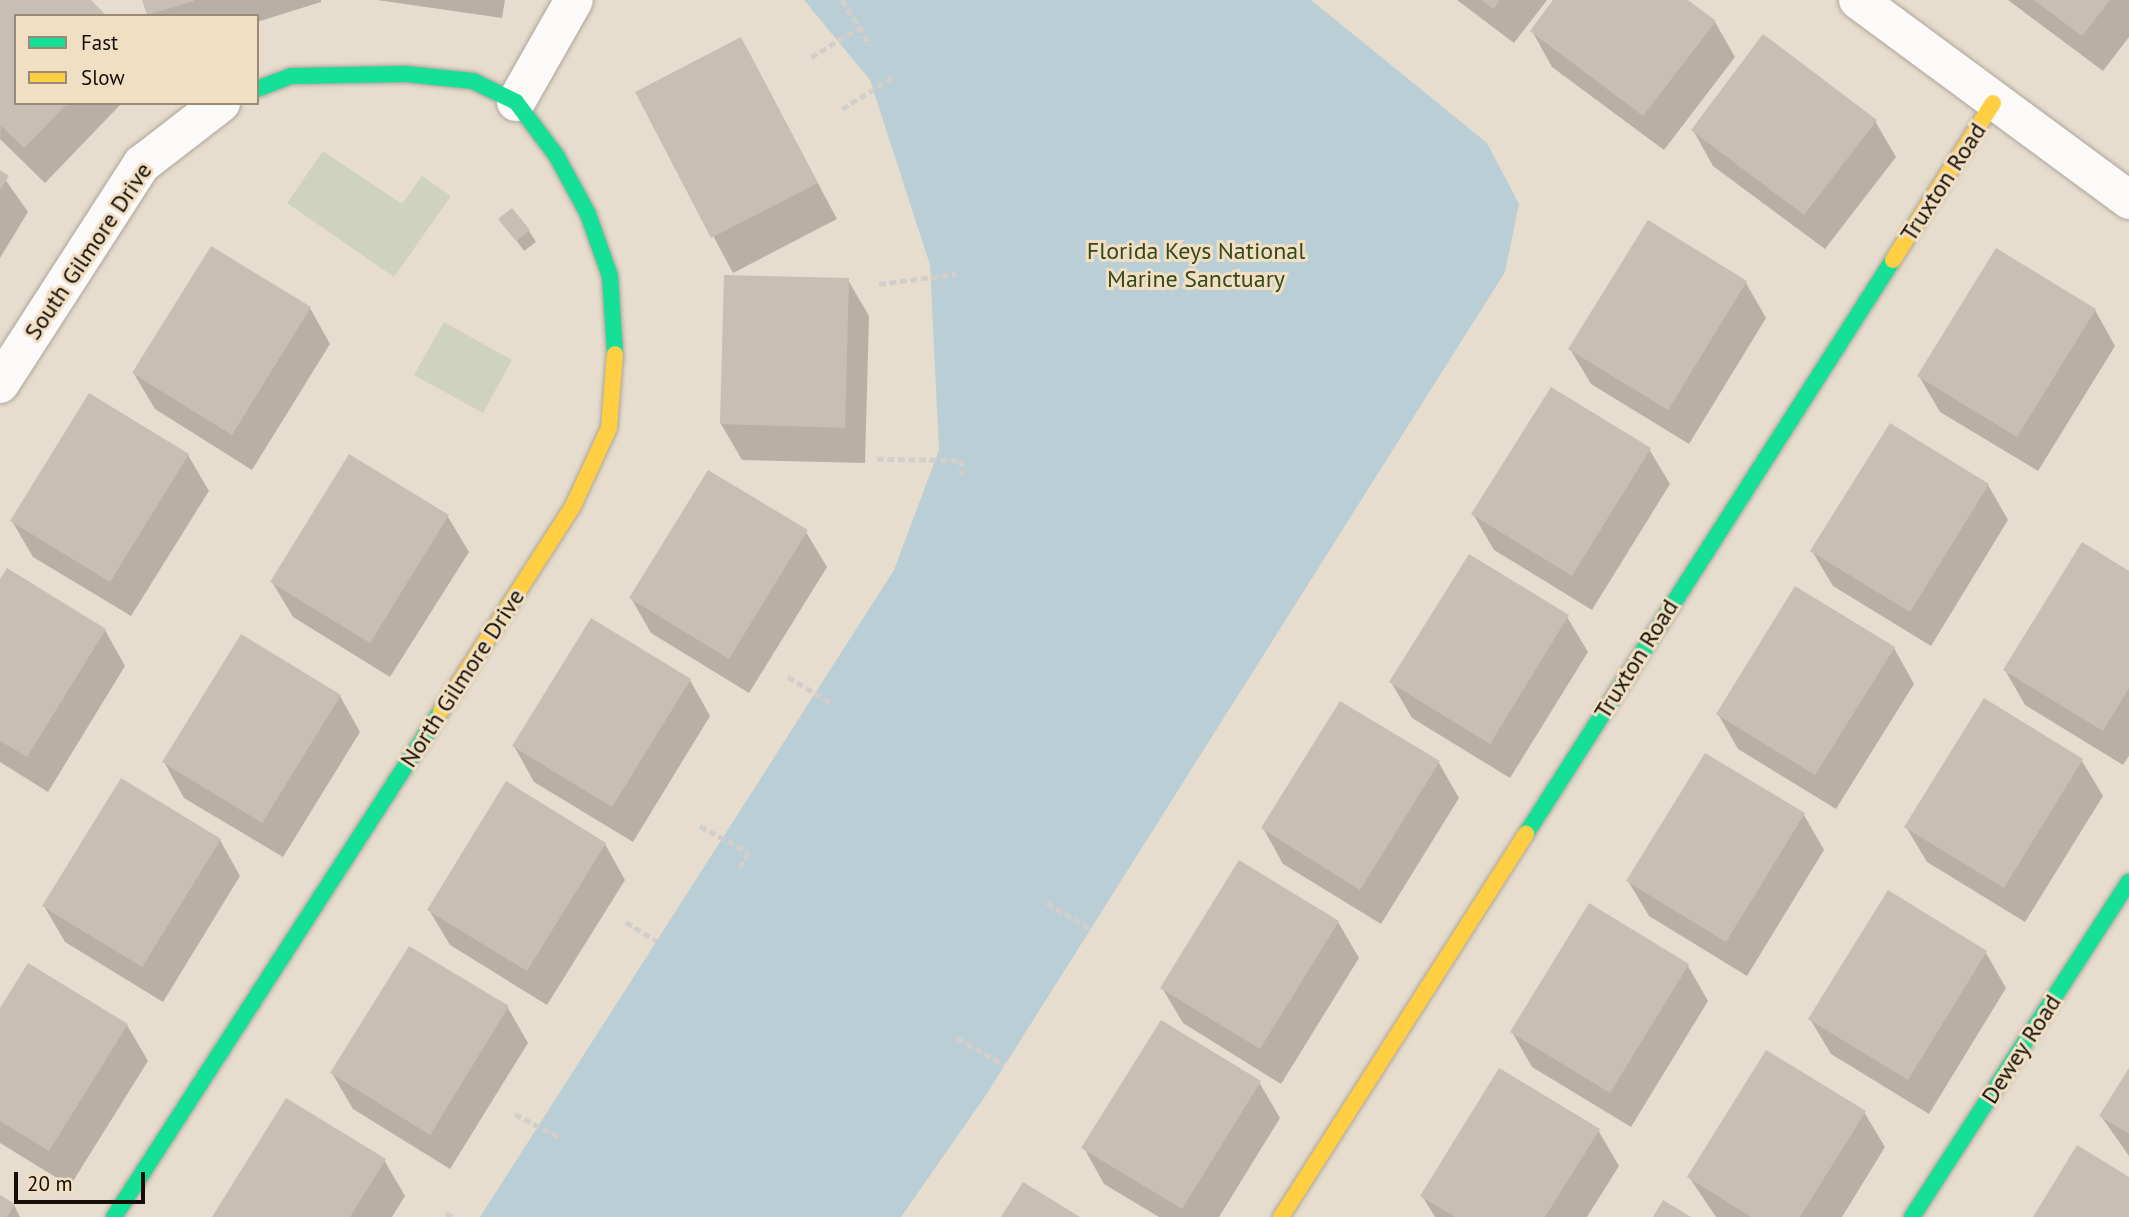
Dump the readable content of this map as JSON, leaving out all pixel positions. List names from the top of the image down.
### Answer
{
  "streets": {
    "street": [
      "Truxton Road",
      "South Gilmore Drive",
      "North Gilmore Drive",
      "Dewey Road"
    ]
  },
  "parks": ["Florida Keys National Marine Sanctuary"],
  "legend": ["Fast", "Slow"],
  "scale_bar": "20 m"
}
